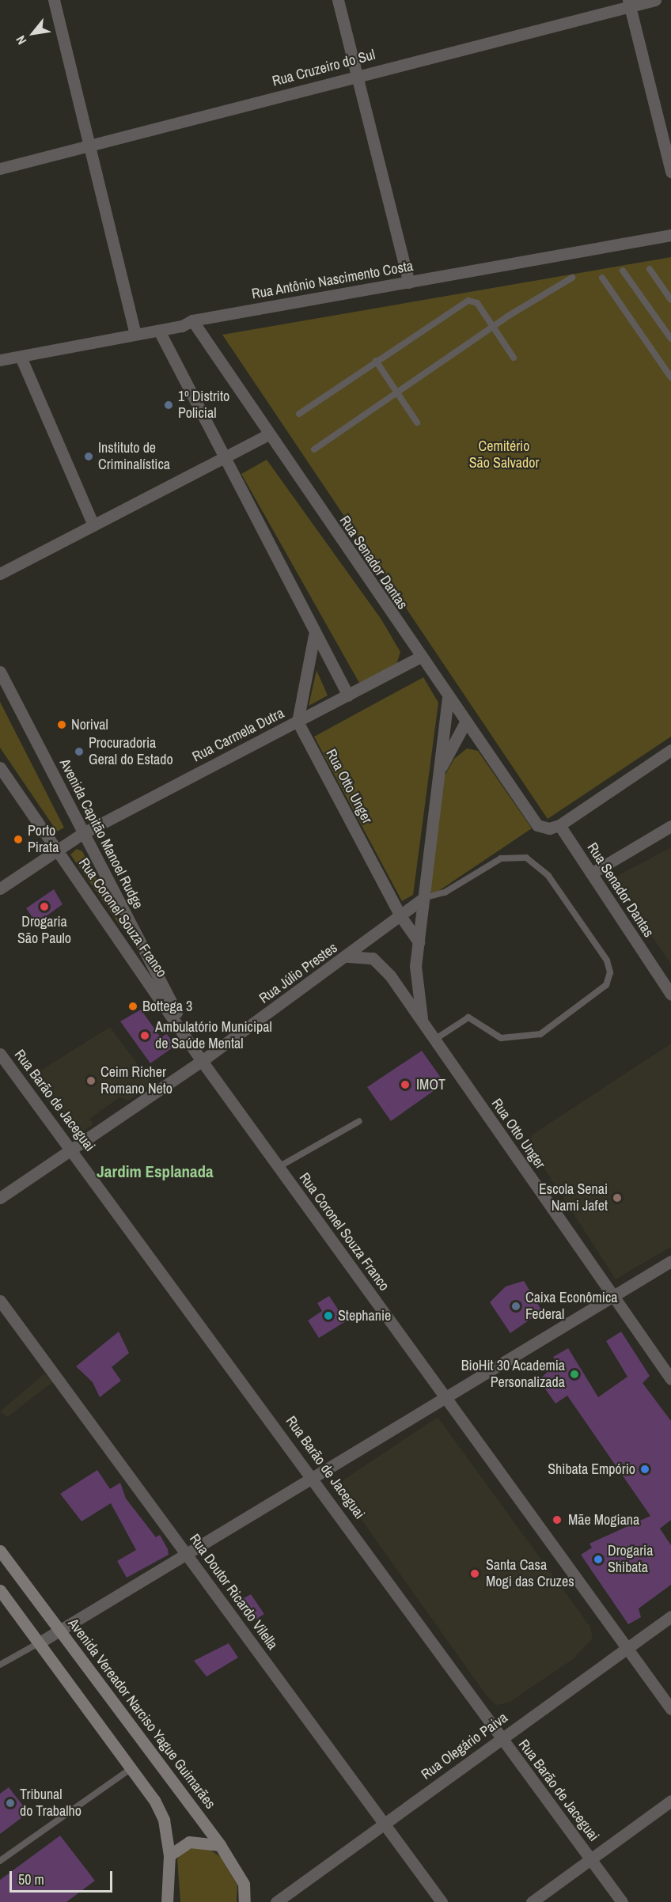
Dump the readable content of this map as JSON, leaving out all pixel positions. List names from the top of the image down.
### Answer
{
  "streets": {
    "main road": ["Avenida Vereador Narciso Yague Guimarães"],
    "street": [
      "Rua Cruzeiro do Sul",
      "Rua Antônio Nascimento Costa",
      "Rua Senador Dantas",
      "Rua Carmela Dutra",
      "Rua Otto Unger",
      "Avenida Capitão Manoel Rudge",
      "Rua Coronel Souza Franco",
      "Rua Júlio Prestes",
      "Rua Barão de Jaceguai",
      "Rua Doutor Ricardo Vilella",
      "Rua Olegário Paiva"
    ]
  },
  "crossings": [
    ["Rua Antônio Nascimento Costa", "Rua Senador Dantas"],
    ["Rua Senador Dantas", "Rua Carmela Dutra"],
    ["Rua Senador Dantas", "Rua Otto Unger"],
    ["Rua Carmela Dutra", "Rua Otto Unger"],
    ["Rua Carmela Dutra", "Avenida Capitão Manoel Rudge"],
    ["Rua Carmela Dutra", "Rua Coronel Souza Franco"],
    ["Rua Otto Unger", "Rua Júlio Prestes"],
    ["Avenida Capitão Manoel Rudge", "Rua Coronel Souza Franco"],
    ["Avenida Capitão Manoel Rudge", "Rua Júlio Prestes"],
    ["Rua Coronel Souza Franco", "Rua Júlio Prestes"],
    ["Rua Coronel Souza Franco", "Rua Olegário Paiva"],
    ["Rua Júlio Prestes", "Rua Barão de Jaceguai"],
    ["Rua Barão de Jaceguai", "Rua Olegário Paiva"],
    ["Rua Doutor Ricardo Vilella", "Rua Olegário Paiva"]
  ],
  "districts": ["Jardim Esplanada"],
  "parks": ["Cemitério São Salvador"],
  "places": [
    "1º Distrito Policial",
    "Instituto de Criminalística",
    "Norival",
    "Procuradoria Geral do Estado",
    "Porto Pirata",
    "Drogaria São Paulo",
    "Bottega 3",
    "Ambulatório Municipal de Saúde Mental",
    "Ceim Richer Romano Neto",
    "IMOT",
    "Escola Senai Nami Jafet",
    "Caixa Econômica Federal",
    "Stephanie",
    "BioHit 30 Academia Personalizada",
    "Shibata Empório",
    "Mãe Mogiana",
    "Drogaria Shibata",
    "Santa Casa Mogi das Cruzes",
    "Tribunal do Trabalho"
  ],
  "scale_bar": "50 m",
  "north": "bottom left"
}
